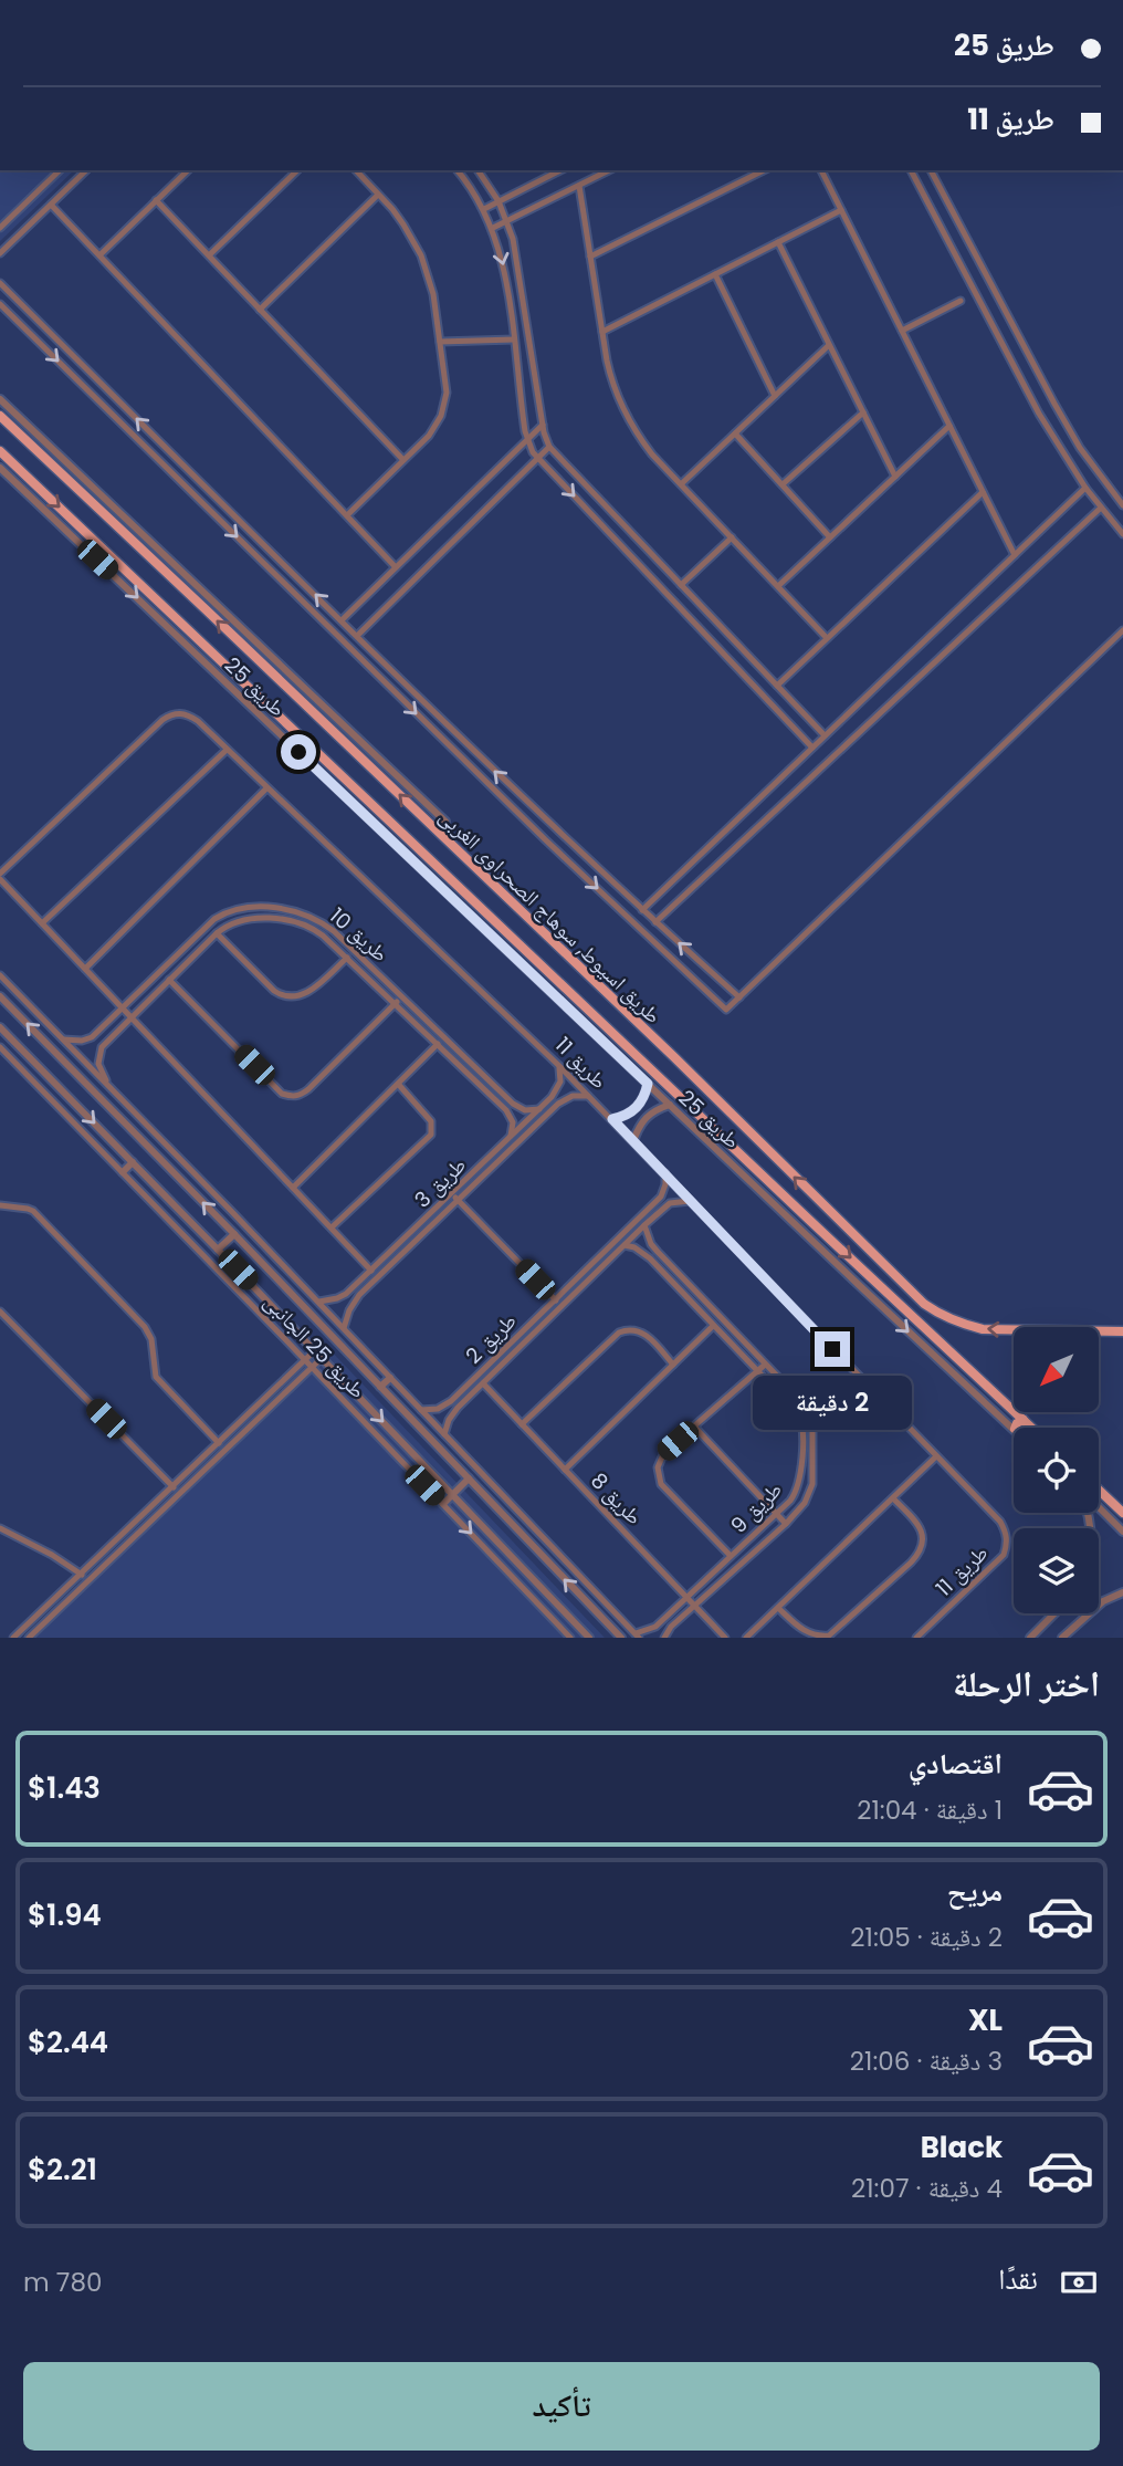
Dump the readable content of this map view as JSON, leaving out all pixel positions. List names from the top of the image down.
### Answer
{
  "streets": {
    "main road": ["طريق اسيوط, سوهاج الصحراوى الغربى"],
    "street": [
      "طريق 25",
      "طريق 10",
      "طريق 11",
      "طريق 3",
      "طريق 2",
      "طريق 25 الجانبى",
      "طريق 8",
      "طريق 9"
    ]
  },
  "crossings": [
    ["طريق 10", "طريق 11"],
    ["طريق 10", "طريق 3"],
    ["طريق 11", "طريق 3"],
    ["طريق 11", "طريق 2"],
    ["طريق 2", "طريق 8"],
    ["طريق 2", "طريق 9"],
    ["طريق 8", "طريق 9"]
  ],
  "north": "bottom left",
  "page": {
    "banner": ["طريق 25", "طريق 11"],
    "bubble": "2 دقيقة",
    "heading": "اختر الرحلة",
    "list": [
      {
        "name": "اقتصادي",
        "note": "1 دقيقة · 21:04",
        "value": "$1.43"
      },
      {
        "name": "مريح",
        "note": "2 دقيقة · 21:05",
        "value": "$1.94"
      },
      {
        "name": "XL",
        "note": "3 دقيقة · 21:06",
        "value": "$2.44"
      },
      {
        "name": "Black",
        "note": "4 دقيقة · 21:07",
        "value": "$2.21"
      }
    ],
    "pay": ["نقدًا", "780 m"],
    "buttons": "تأكيد"
  }
}
